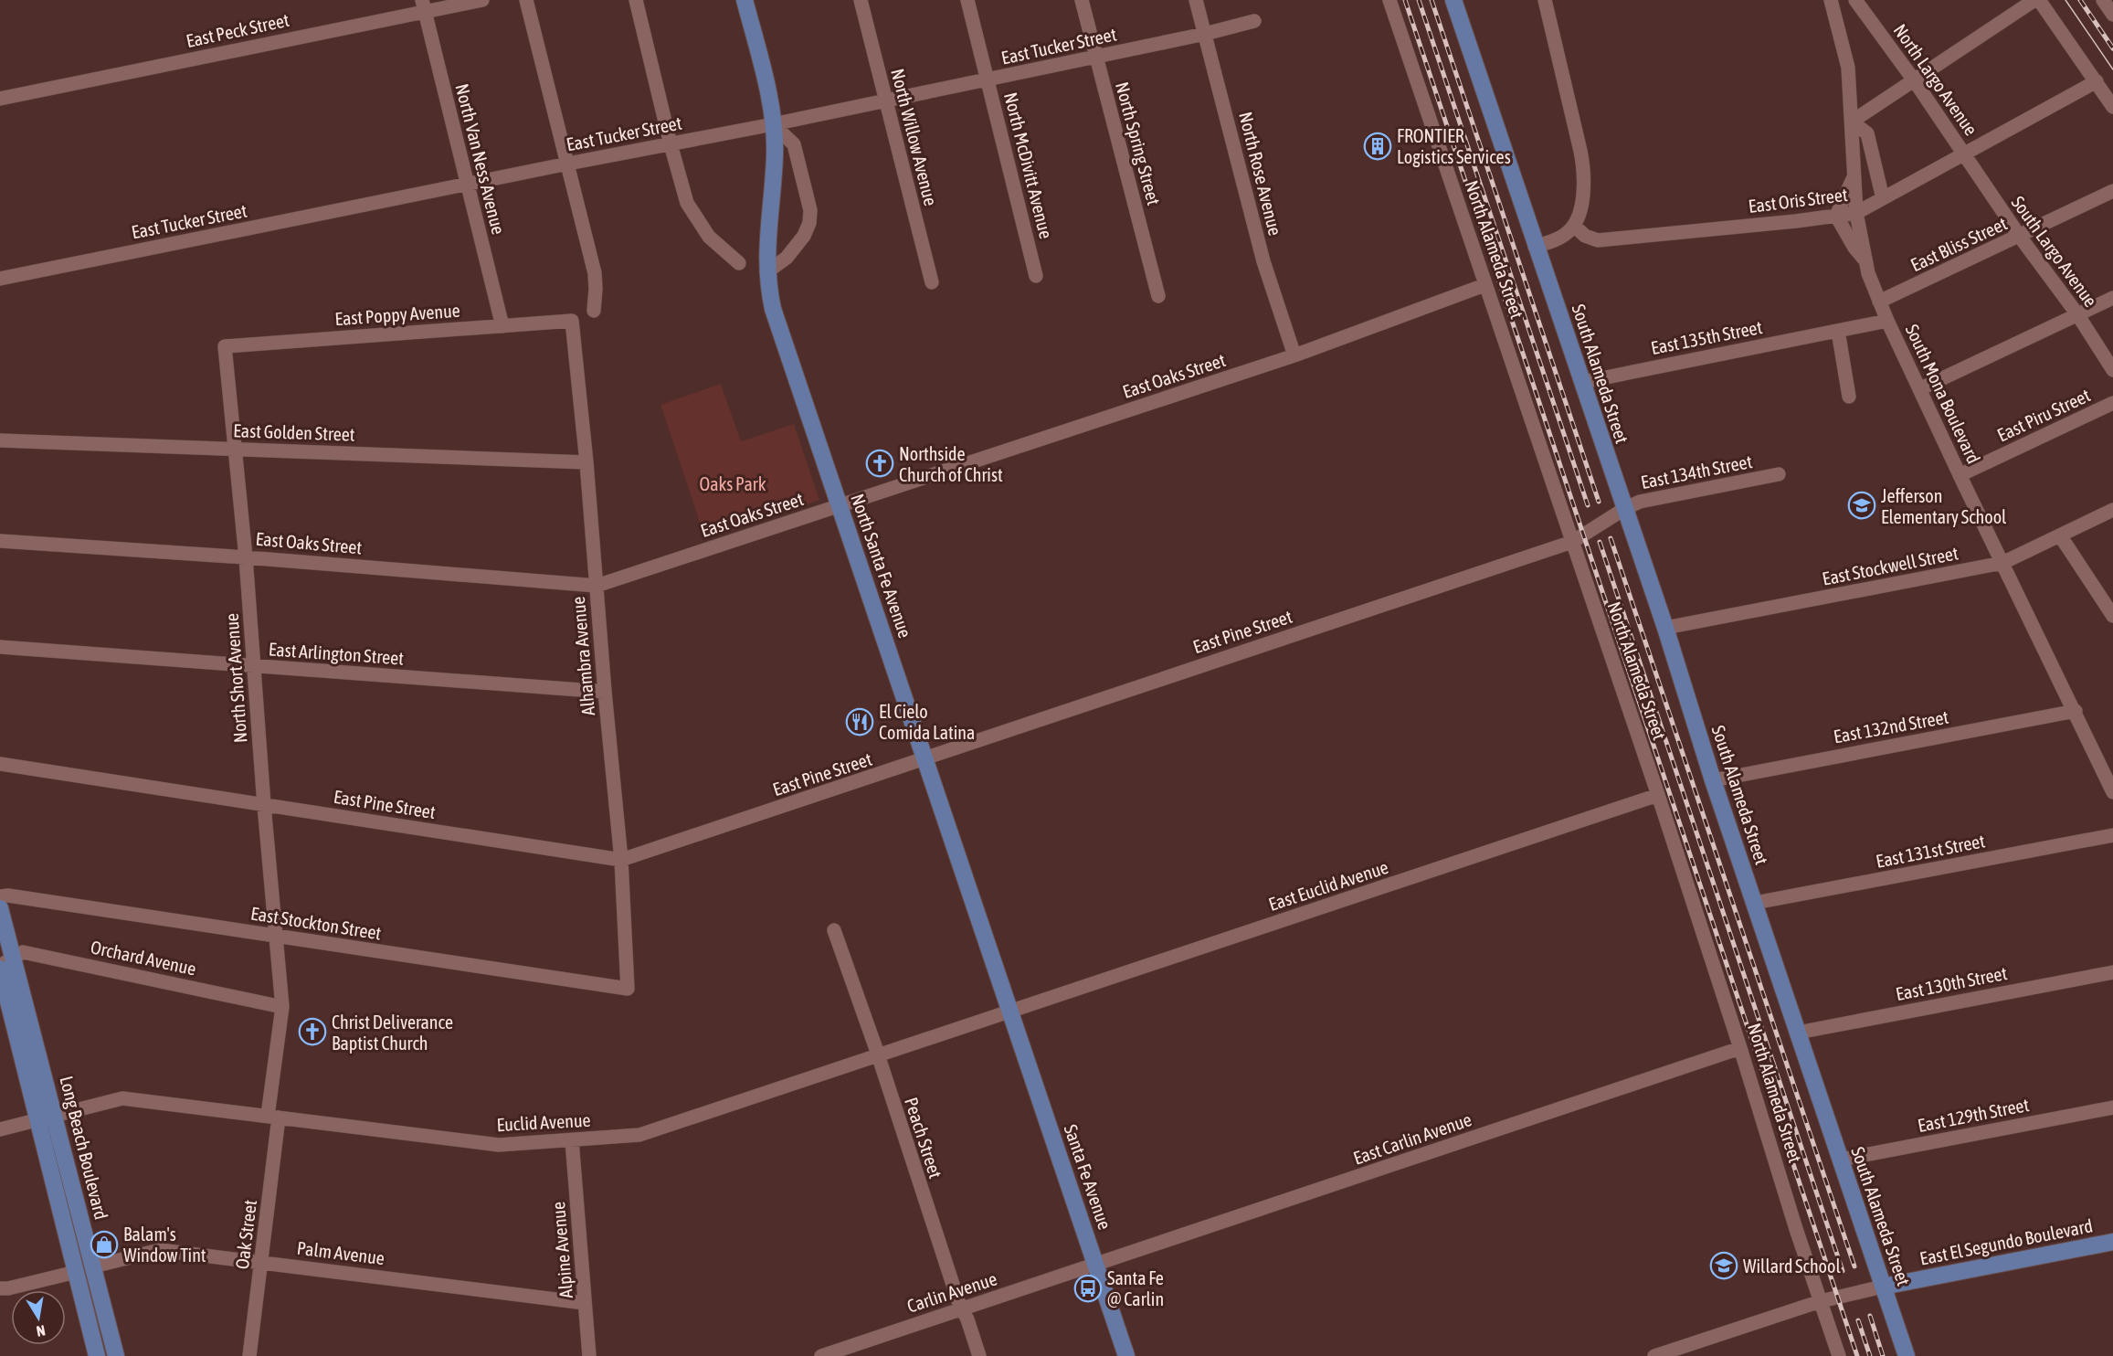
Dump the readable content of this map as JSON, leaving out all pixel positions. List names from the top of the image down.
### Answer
{
  "streets": {
    "main road": [
      "South Alameda Street",
      "North Santa Fe Avenue",
      "Long Beach Boulevard",
      "Santa Fe Avenue",
      "East El Segundo Boulevard"
    ],
    "street": [
      "East Peck Street",
      "East Tucker Street",
      "North Largo Avenue",
      "North Willow Avenue",
      "North Spring Street",
      "North Van Ness Avenue",
      "North McDivitt Avenue",
      "North Rose Avenue",
      "East Oris Street",
      "East Bliss Street",
      "North Alameda Street",
      "South Largo Avenue",
      "East Poppy Avenue",
      "East 135th Street",
      "East Oaks Street",
      "South Mona Boulevard",
      "East Piru Street",
      "East Golden Street",
      "East 134th Street",
      "East Stockwell Street",
      "East Pine Street",
      "East Arlington Street",
      "Alhambra Avenue",
      "North Short Avenue",
      "East 132nd Street",
      "East 131st Street",
      "East Euclid Avenue",
      "East Stockton Street",
      "Orchard Avenue",
      "East 130th Street",
      "East 129th Street",
      "Euclid Avenue",
      "Peach Street",
      "East Carlin Avenue",
      "Oak Street",
      "Alpine Avenue",
      "Palm Avenue",
      "Carlin Avenue"
    ]
  },
  "crossings": [
    ["East Peck Street", "North Van Ness Avenue"],
    ["East Tucker Street", "North Willow Avenue"],
    ["East Tucker Street", "North Spring Street"],
    ["East Tucker Street", "North Van Ness Avenue"],
    ["East Tucker Street", "North McDivitt Avenue"],
    ["East Tucker Street", "North Rose Avenue"],
    ["East Tucker Street", "North Santa Fe Avenue"],
    ["North Largo Avenue", "East Oris Street"],
    ["North Largo Avenue", "South Largo Avenue"],
    ["North Van Ness Avenue", "East Poppy Avenue"],
    ["North Rose Avenue", "East Oaks Street"],
    ["East Oris Street", "South Largo Avenue"],
    ["East Oris Street", "South Mona Boulevard"],
    ["East Bliss Street", "South Largo Avenue"],
    ["East Bliss Street", "South Mona Boulevard"],
    ["North Alameda Street", "East Oaks Street"],
    ["North Alameda Street", "East Pine Street"],
    ["North Alameda Street", "East Euclid Avenue"],
    ["North Alameda Street", "East Carlin Avenue"],
    ["North Alameda Street", "East El Segundo Boulevard"],
    ["East Poppy Avenue", "Alhambra Avenue"],
    ["East Poppy Avenue", "North Short Avenue"],
    ["East 135th Street", "South Alameda Street"],
    ["East 135th Street", "South Mona Boulevard"],
    ["South Alameda Street", "East 134th Street"],
    ["South Alameda Street", "East Stockwell Street"],
    ["South Alameda Street", "East Pine Street"],
    ["South Alameda Street", "East 132nd Street"],
    ["South Alameda Street", "East 131st Street"],
    ["South Alameda Street", "East 130th Street"],
    ["South Alameda Street", "East 129th Street"],
    ["South Alameda Street", "East El Segundo Boulevard"],
    ["East Oaks Street", "North Santa Fe Avenue"],
    ["East Oaks Street", "Alhambra Avenue"],
    ["East Oaks Street", "North Short Avenue"],
    ["South Mona Boulevard", "East Piru Street"],
    ["South Mona Boulevard", "East Stockwell Street"],
    ["South Mona Boulevard", "East 132nd Street"],
    ["East Golden Street", "Alhambra Avenue"],
    ["East Golden Street", "North Short Avenue"],
    ["East 134th Street", "East Pine Street"],
    ["North Santa Fe Avenue", "East Pine Street"],
    ["North Santa Fe Avenue", "East Euclid Avenue"],
    ["North Santa Fe Avenue", "Euclid Avenue"],
    ["North Santa Fe Avenue", "Santa Fe Avenue"],
    ["East Pine Street", "Alhambra Avenue"],
    ["East Pine Street", "North Short Avenue"],
    ["East Arlington Street", "Alhambra Avenue"],
    ["East Arlington Street", "North Short Avenue"],
    ["Alhambra Avenue", "East Stockton Street"],
    ["North Short Avenue", "East Stockton Street"],
    ["North Short Avenue", "Orchard Avenue"],
    ["North Short Avenue", "Oak Street"],
    ["East Euclid Avenue", "Euclid Avenue"],
    ["East Euclid Avenue", "Santa Fe Avenue"],
    ["Orchard Avenue", "Long Beach Boulevard"],
    ["Orchard Avenue", "Oak Street"],
    ["Euclid Avenue", "Peach Street"],
    ["Euclid Avenue", "Long Beach Boulevard"],
    ["Euclid Avenue", "Santa Fe Avenue"],
    ["Euclid Avenue", "Oak Street"],
    ["Euclid Avenue", "Alpine Avenue"],
    ["Peach Street", "Carlin Avenue"],
    ["East Carlin Avenue", "Santa Fe Avenue"],
    ["East Carlin Avenue", "Carlin Avenue"],
    ["Long Beach Boulevard", "Palm Avenue"],
    ["Santa Fe Avenue", "Carlin Avenue"],
    ["Oak Street", "Palm Avenue"],
    ["Alpine Avenue", "Palm Avenue"]
  ],
  "parks": ["Oaks Park"],
  "places": {
    "building": ["FRONTIER Logistics Services"],
    "church": ["Northside Church of Christ", "Christ Deliverance Baptist Church"],
    "school or university": ["Jefferson Elementary School", "Willard School"],
    "restaurant": ["El Cielo Comida Latina"],
    "shop": ["Balam's Window Tint"],
    "bus stop": ["Santa Fe @ Carlin"]
  },
  "north": "bottom"
}
